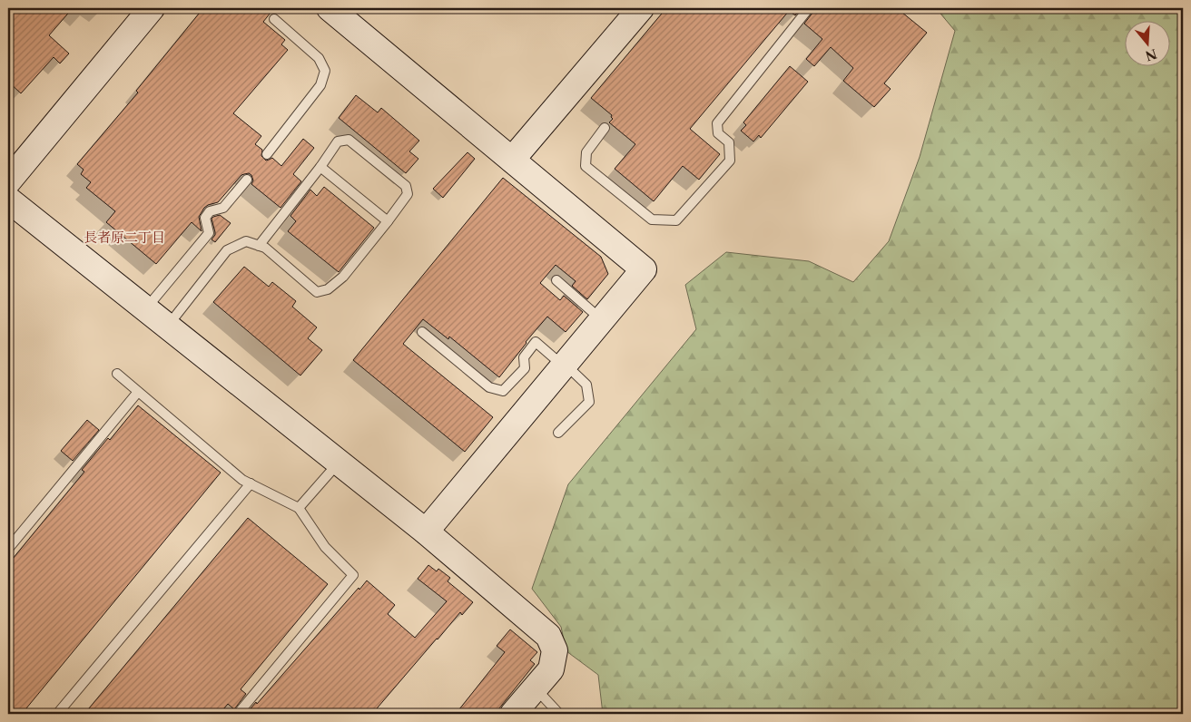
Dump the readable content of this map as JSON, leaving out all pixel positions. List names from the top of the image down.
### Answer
{
  "districts": ["長者原二丁目"],
  "north": "bottom"
}
